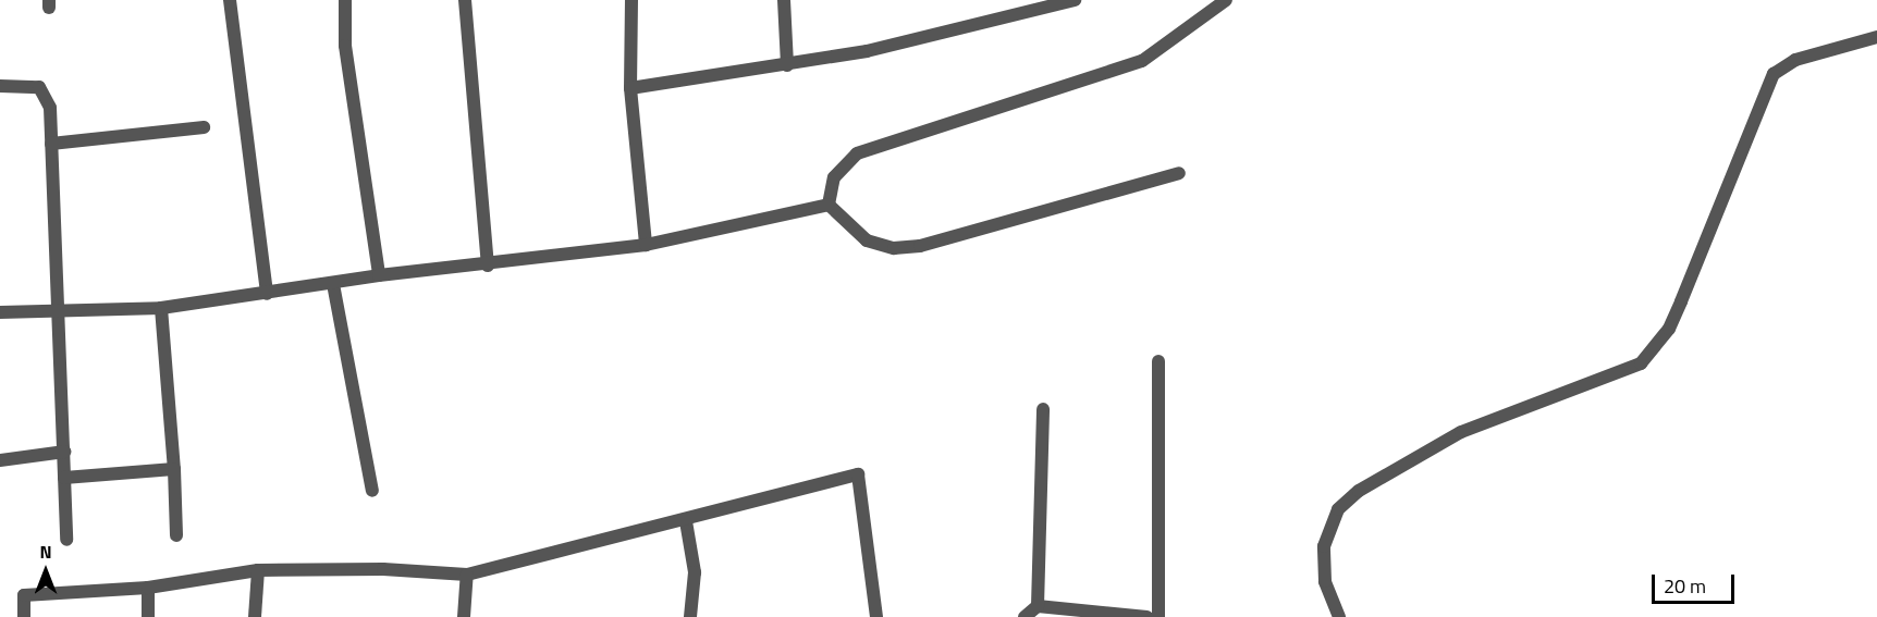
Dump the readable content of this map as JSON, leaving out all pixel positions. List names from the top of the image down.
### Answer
{
  "scale_bar": "20 m",
  "north": "top"
}
